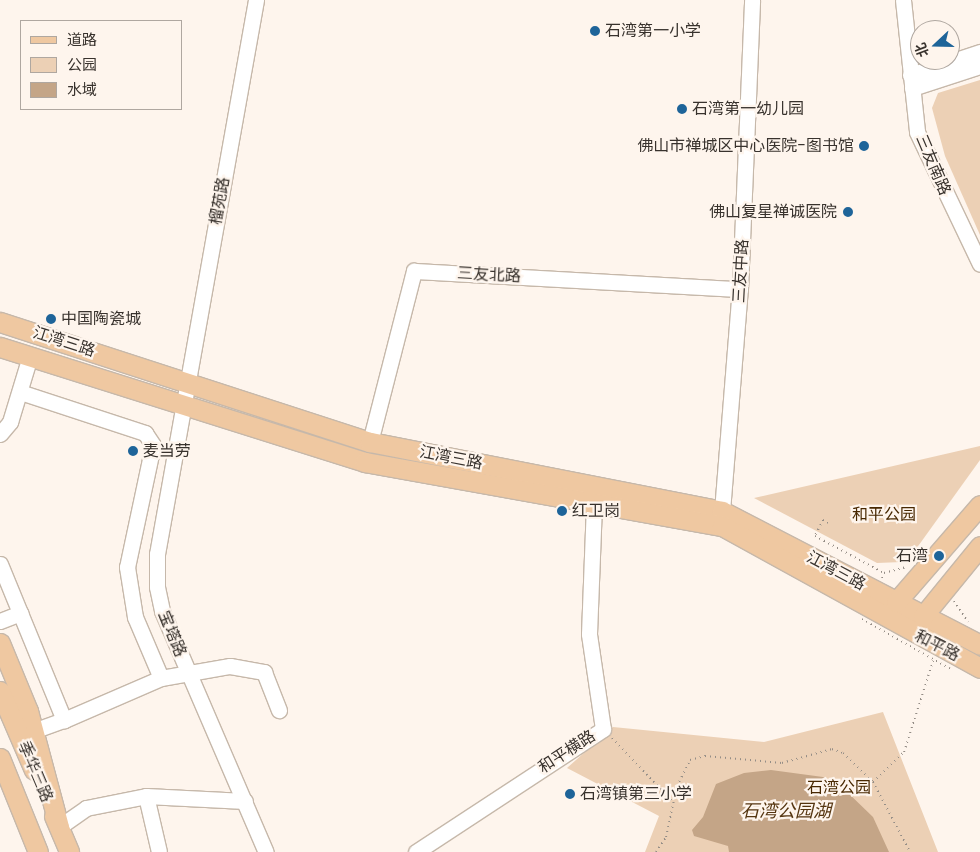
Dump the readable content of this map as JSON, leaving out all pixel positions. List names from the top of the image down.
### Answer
{
  "streets": {
    "main road": ["江湾三路", "和平路", "季华三路"],
    "street": [
      "三友南路",
      "榴苑路",
      "三友中路",
      "三友北路",
      "宝塔路",
      "和平横路"
    ]
  },
  "crossings": [
    ["榴苑路", "江湾三路"],
    ["榴苑路", "宝塔路"],
    ["三友中路", "三友北路"],
    ["三友中路", "江湾三路"],
    ["三友北路", "江湾三路"],
    ["江湾三路", "宝塔路"],
    ["江湾三路", "和平路"],
    ["江湾三路", "和平横路"]
  ],
  "water": ["石湾公园湖"],
  "parks": ["和平公园", "石湾公园"],
  "places": [
    "石湾第一小学",
    "石湾第一幼儿园",
    "佛山市禅城区中心医院-图书馆",
    "佛山复星禅诚医院",
    "中国陶瓷城",
    "麦当劳",
    "红卫岗",
    "石湾",
    "石湾镇第三小学"
  ],
  "legend": ["道路", "公园", "水域"],
  "north": "left"
}
